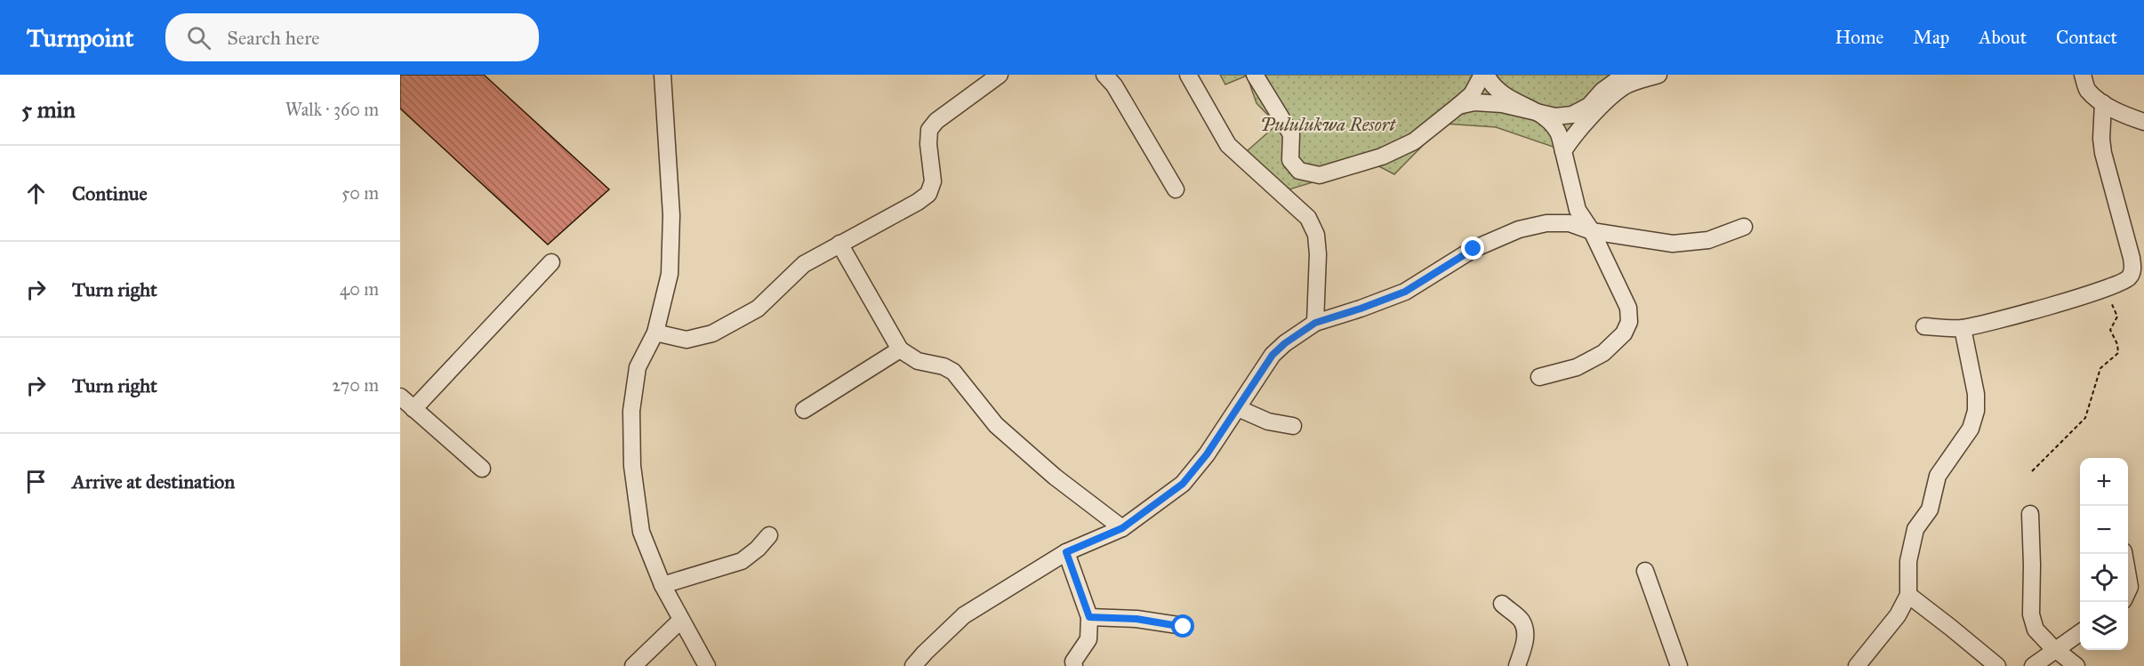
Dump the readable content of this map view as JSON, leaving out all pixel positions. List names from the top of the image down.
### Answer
{
  "parks": ["Pululukwa Resort"],
  "page": {
    "header": "Turnpoint",
    "search": "Search here",
    "nav": [
      "Home",
      "Map",
      "About",
      "Contact"
    ],
    "heading": ["5 min", "Walk · 360 m"],
    "list": [
      ["Continue", "50 m"],
      ["Turn right", "40 m"],
      ["Turn right", "270 m"],
      "Arrive at destination"
    ],
    "map_buttons": ["+", "−"]
  }
}
